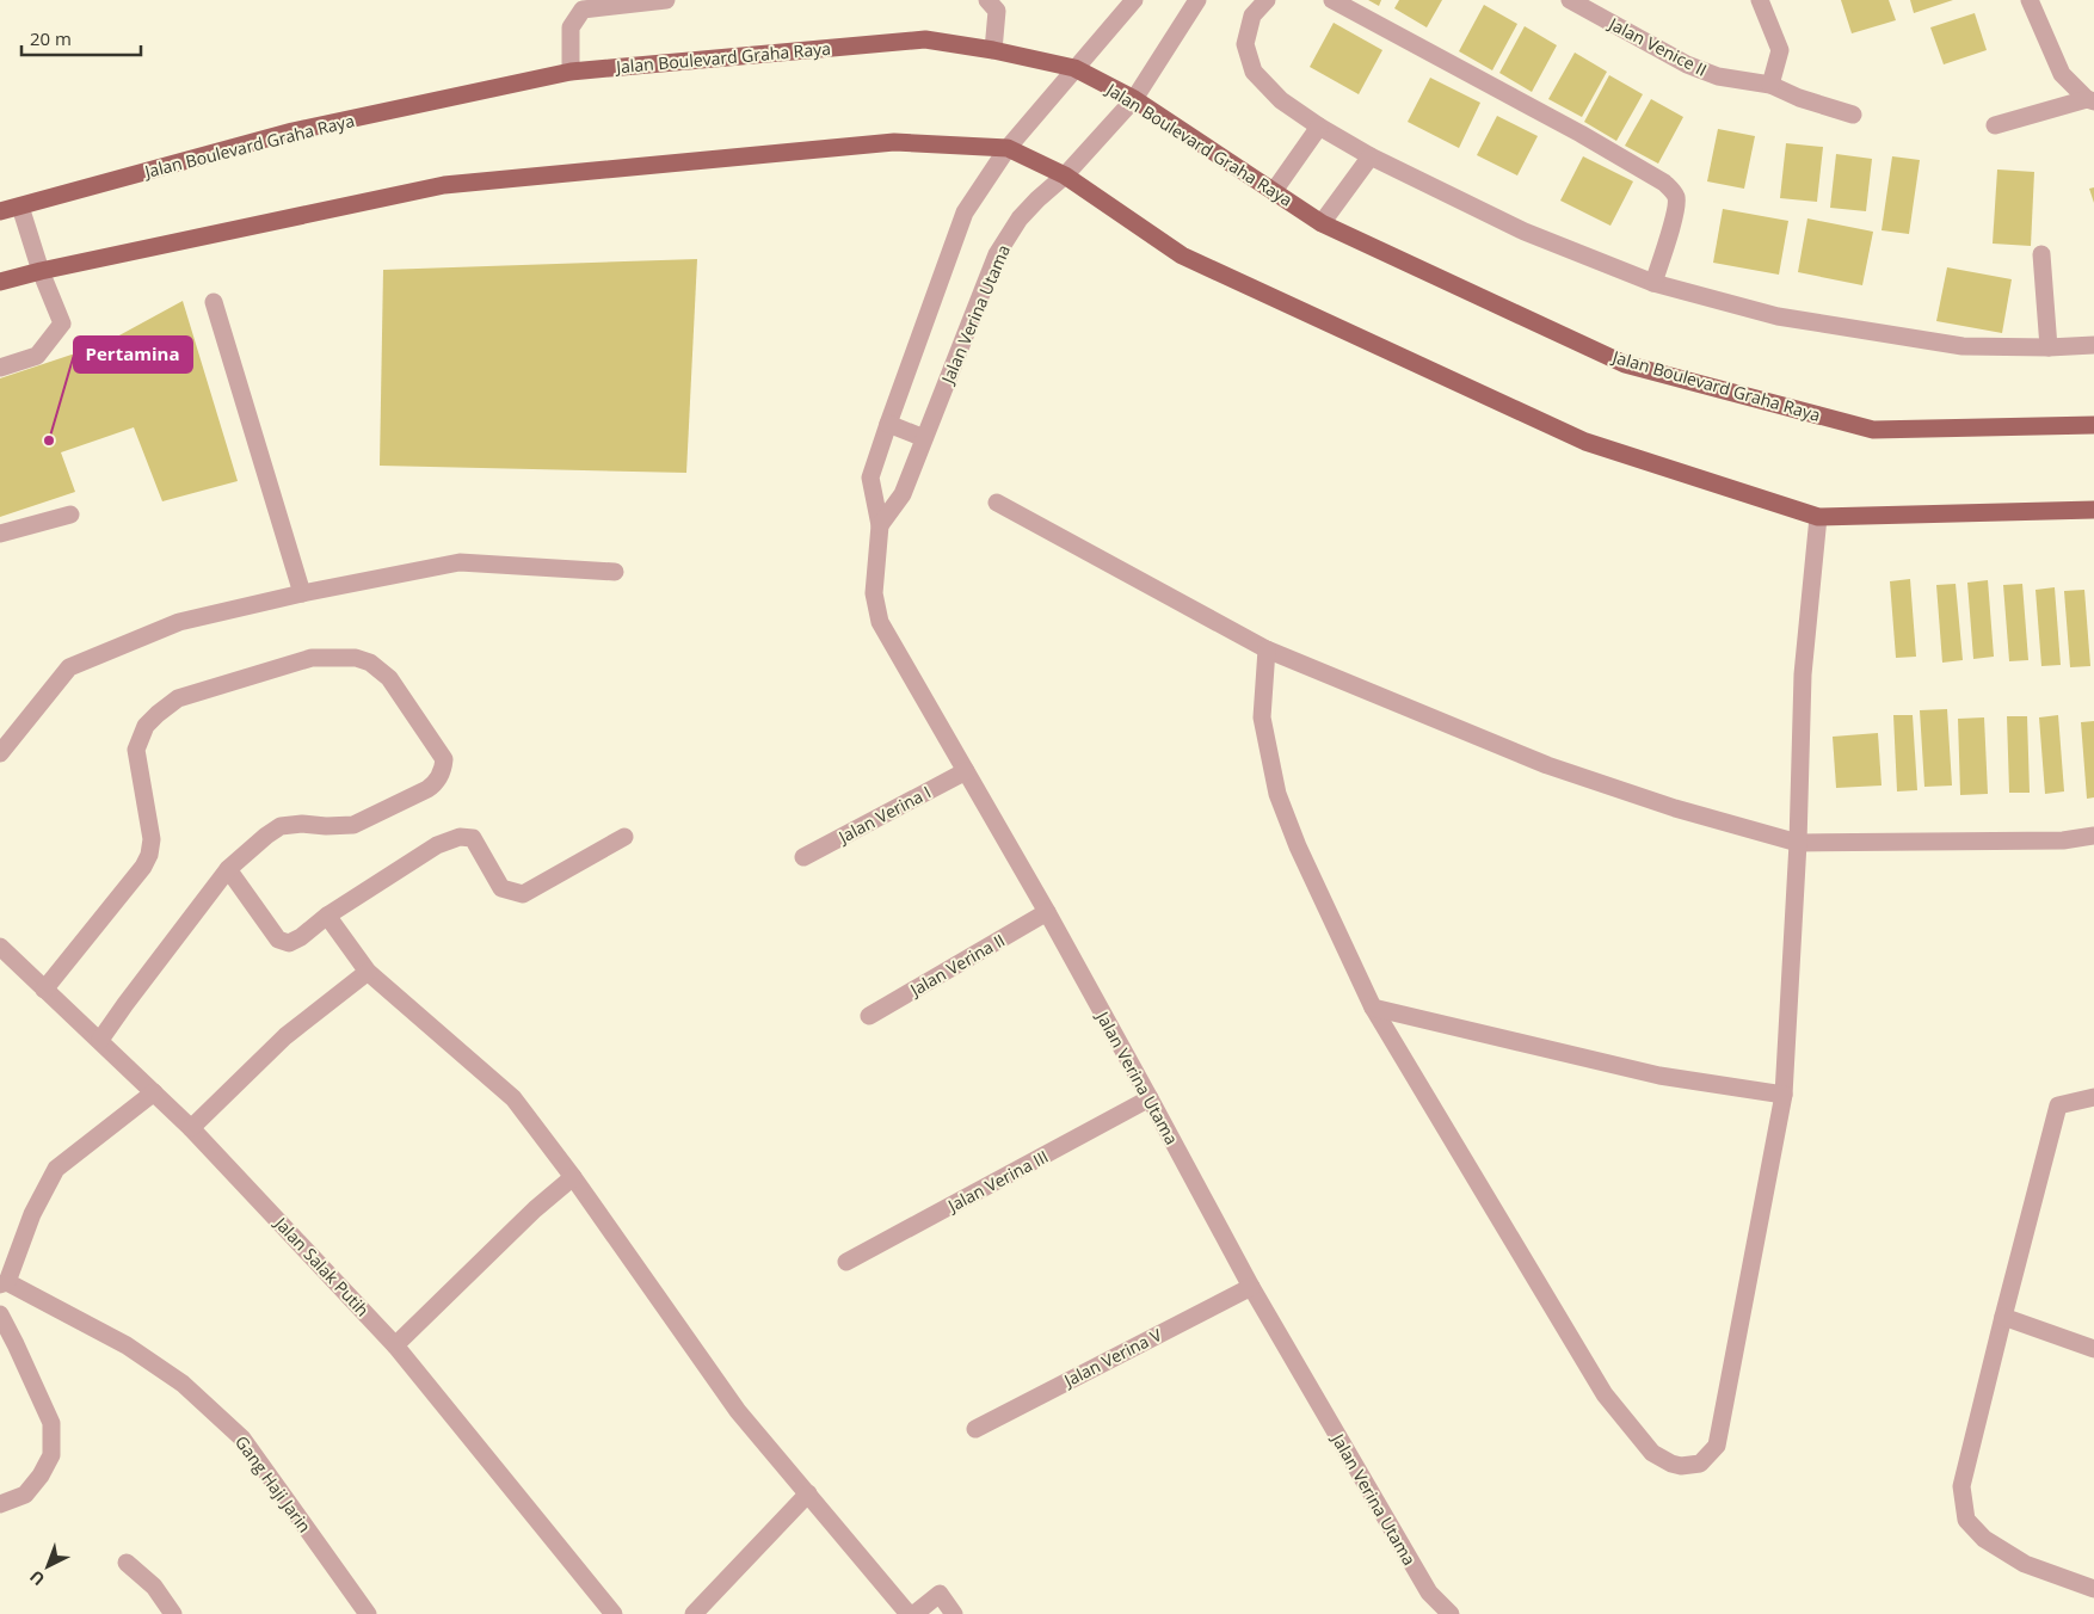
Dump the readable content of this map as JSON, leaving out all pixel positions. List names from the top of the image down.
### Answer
{
  "streets": {
    "main road": ["Jalan Boulevard Graha Raya"],
    "street": [
      "Jalan Venice II",
      "Jalan Verina Utama",
      "Jalan Verina I",
      "Jalan Verina II",
      "Jalan Verina III",
      "Jalan Salak Putih",
      "Jalan Verina V",
      "Gang Haji Jarin"
    ]
  },
  "crossings": [
    ["Jalan Boulevard Graha Raya", "Jalan Verina Utama"],
    ["Jalan Verina Utama", "Jalan Verina I"],
    ["Jalan Verina Utama", "Jalan Verina II"],
    ["Jalan Verina Utama", "Jalan Verina III"],
    ["Jalan Verina Utama", "Jalan Verina V"],
    ["Jalan Salak Putih", "Gang Haji Jarin"]
  ],
  "places": ["Pertamina"],
  "scale_bar": "20 m",
  "north": "bottom left"
}
